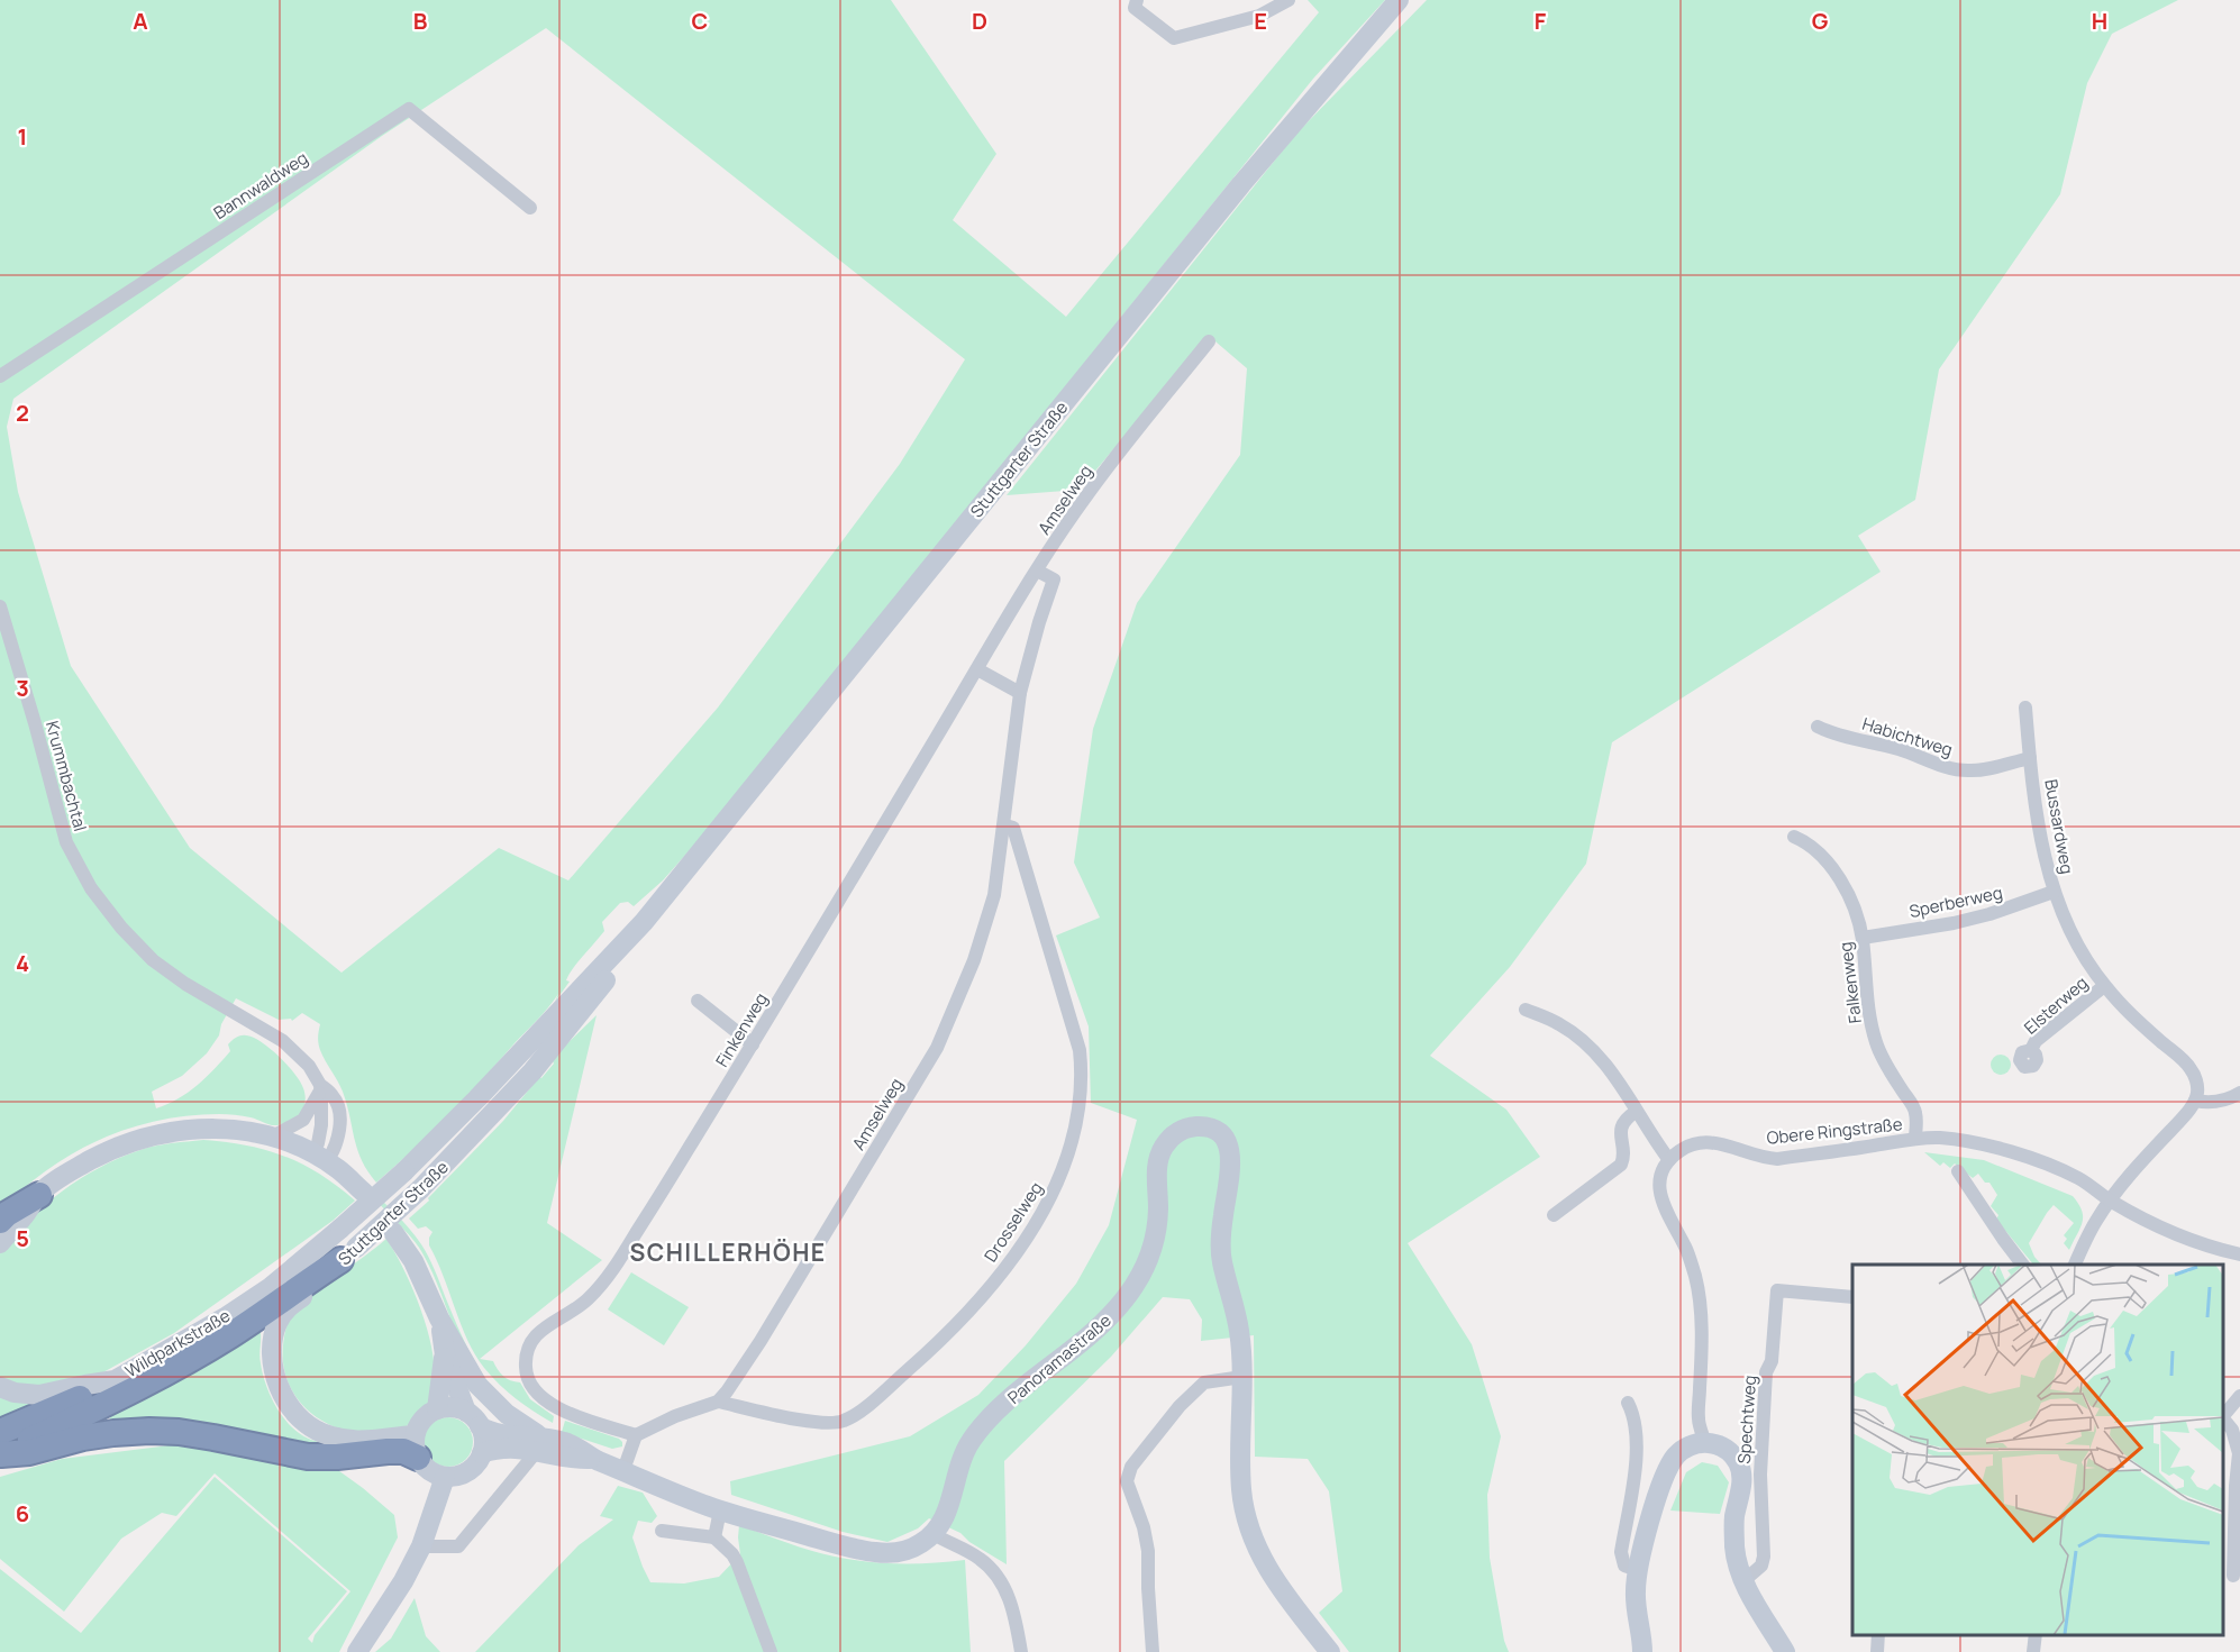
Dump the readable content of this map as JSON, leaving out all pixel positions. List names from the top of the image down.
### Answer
{
  "streets": {
    "highway": ["Wildparkstraße"],
    "main road": ["Stuttgarter Straße", "Panoramastraße"],
    "street": [
      "Bannwaldweg",
      "Amselweg",
      "Habichtweg",
      "Krummbachtal",
      "Bussardweg",
      "Sperberweg",
      "Falkenweg",
      "Elsterweg",
      "Finkenweg",
      "Obere Ringstraße",
      "Drosselweg",
      "Spechtweg"
    ]
  },
  "crossings": [
    ["Stuttgarter Straße", "Wildparkstraße"],
    ["Amselweg", "Finkenweg"],
    ["Amselweg", "Drosselweg"],
    ["Habichtweg", "Bussardweg"],
    ["Bussardweg", "Sperberweg"],
    ["Bussardweg", "Elsterweg"],
    ["Sperberweg", "Falkenweg"],
    ["Falkenweg", "Obere Ringstraße"]
  ],
  "districts": ["SCHILLERHÖHE"],
  "grid": {
    "columns": [
      "A",
      "B",
      "C",
      "D",
      "E",
      "F",
      "G",
      "H"
    ],
    "rows": [
      "1",
      "2",
      "3",
      "4",
      "5",
      "6"
    ]
  }
}
